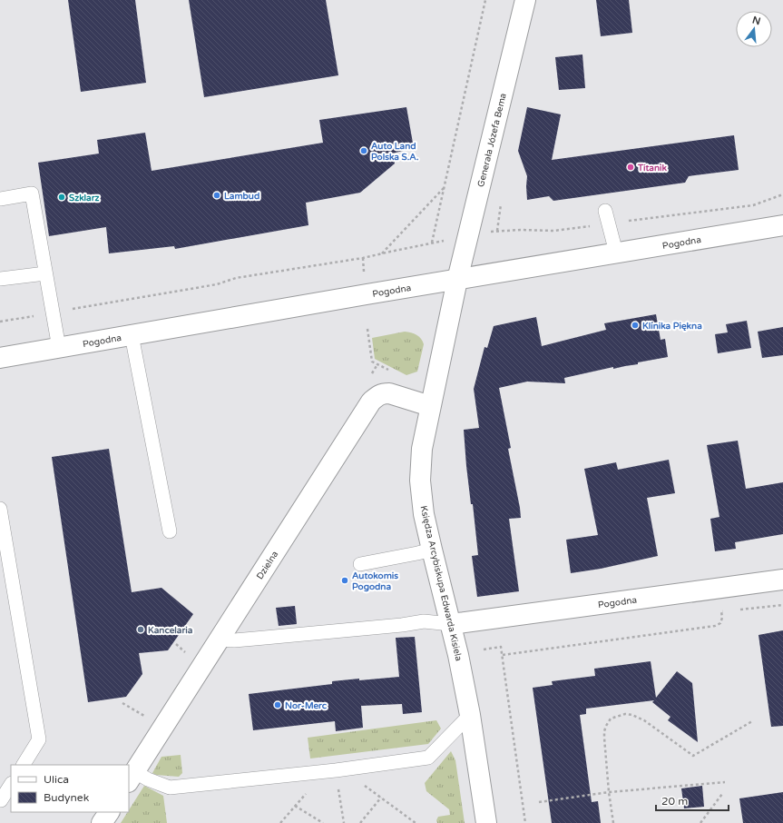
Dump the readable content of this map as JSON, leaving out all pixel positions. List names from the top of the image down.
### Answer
{
  "streets": {
    "street": [
      "Generała Józefa Bema",
      "Pogodna",
      "Dzielna",
      "Księdza Arcybiskupa Edwarda Kisiela"
    ]
  },
  "crossings": [
    ["Generała Józefa Bema", "Pogodna"],
    ["Generała Józefa Bema", "Księdza Arcybiskupa Edwarda Kisiela"],
    ["Pogodna", "Księdza Arcybiskupa Edwarda Kisiela"],
    ["Dzielna", "Księdza Arcybiskupa Edwarda Kisiela"]
  ],
  "places": [
    "Auto Land Polska S.A.",
    "Titanik",
    "Lambud",
    "Szklarz",
    "Klinika Piękna",
    "Autokomis Pogodna",
    "Kancelaria",
    "Nor-Merc"
  ],
  "legend": ["Ulica", "Budynek"],
  "scale_bar": "20 m",
  "north": "top"
}
